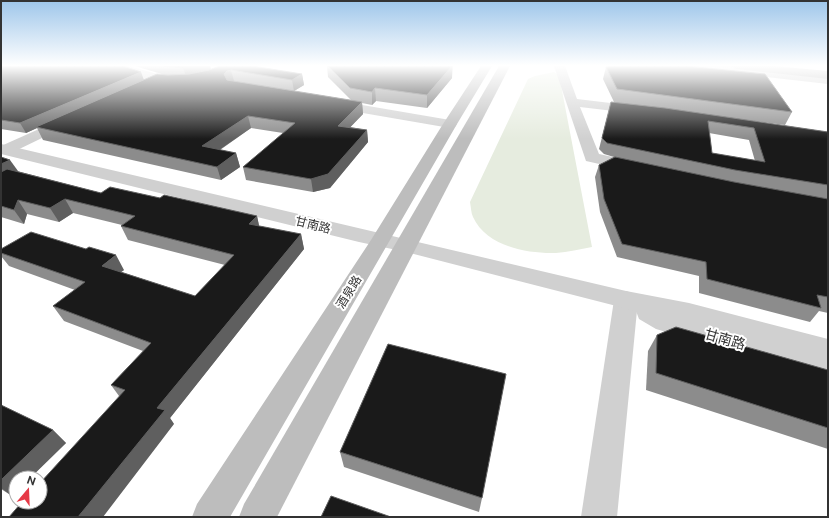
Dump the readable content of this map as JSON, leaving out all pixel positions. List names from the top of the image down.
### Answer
{
  "streets": {
    "main road": ["酒泉路"],
    "street": ["甘南路"]
  },
  "crossings": [
    ["甘南路", "酒泉路"]
  ],
  "north": "top"
}
